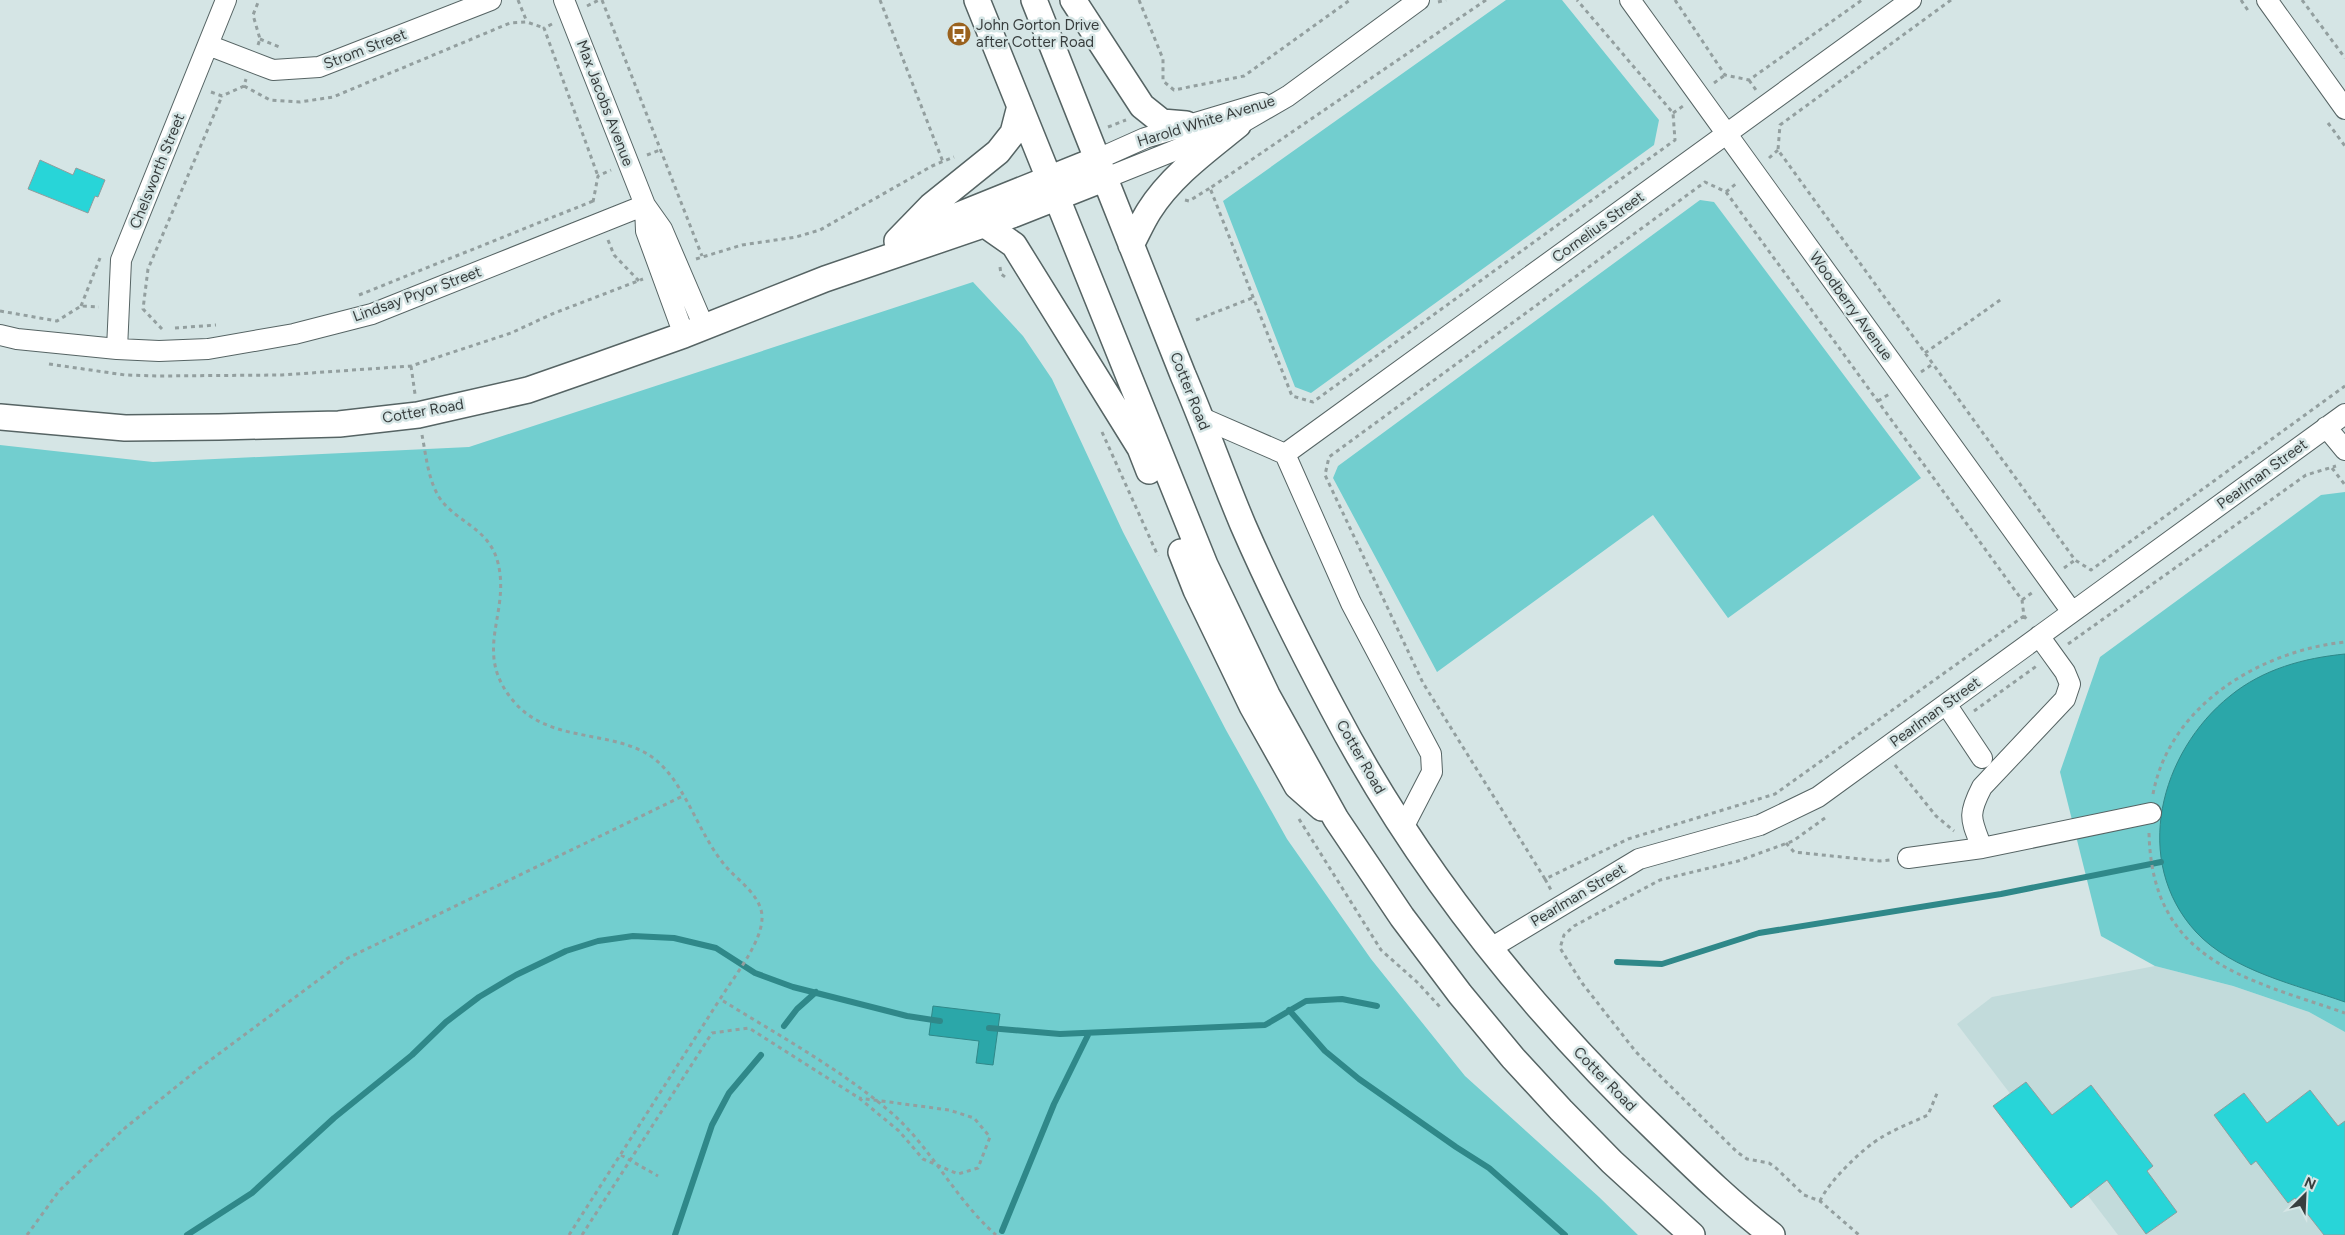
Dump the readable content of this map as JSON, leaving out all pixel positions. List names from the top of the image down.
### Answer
{
  "streets": {
    "main road": ["Cotter Road"],
    "street": [
      "Strom Street",
      "Max Jacobs Avenue",
      "Harold White Avenue",
      "Chelsworth Street",
      "Cornelius Street",
      "Lindsay Pryor Street",
      "Woodberry Avenue",
      "Pearlman Street"
    ]
  },
  "crossings": [
    ["Strom Street", "Chelsworth Street"],
    ["Max Jacobs Avenue", "Lindsay Pryor Street"],
    ["Max Jacobs Avenue", "Cotter Road"],
    ["Harold White Avenue", "Cotter Road"],
    ["Chelsworth Street", "Lindsay Pryor Street"],
    ["Cornelius Street", "Woodberry Avenue"],
    ["Woodberry Avenue", "Pearlman Street"],
    ["Cotter Road", "Pearlman Street"]
  ],
  "places": {
    "bus stop": ["John Gorton Drive after Cotter Road"]
  },
  "north": "top right"
}
